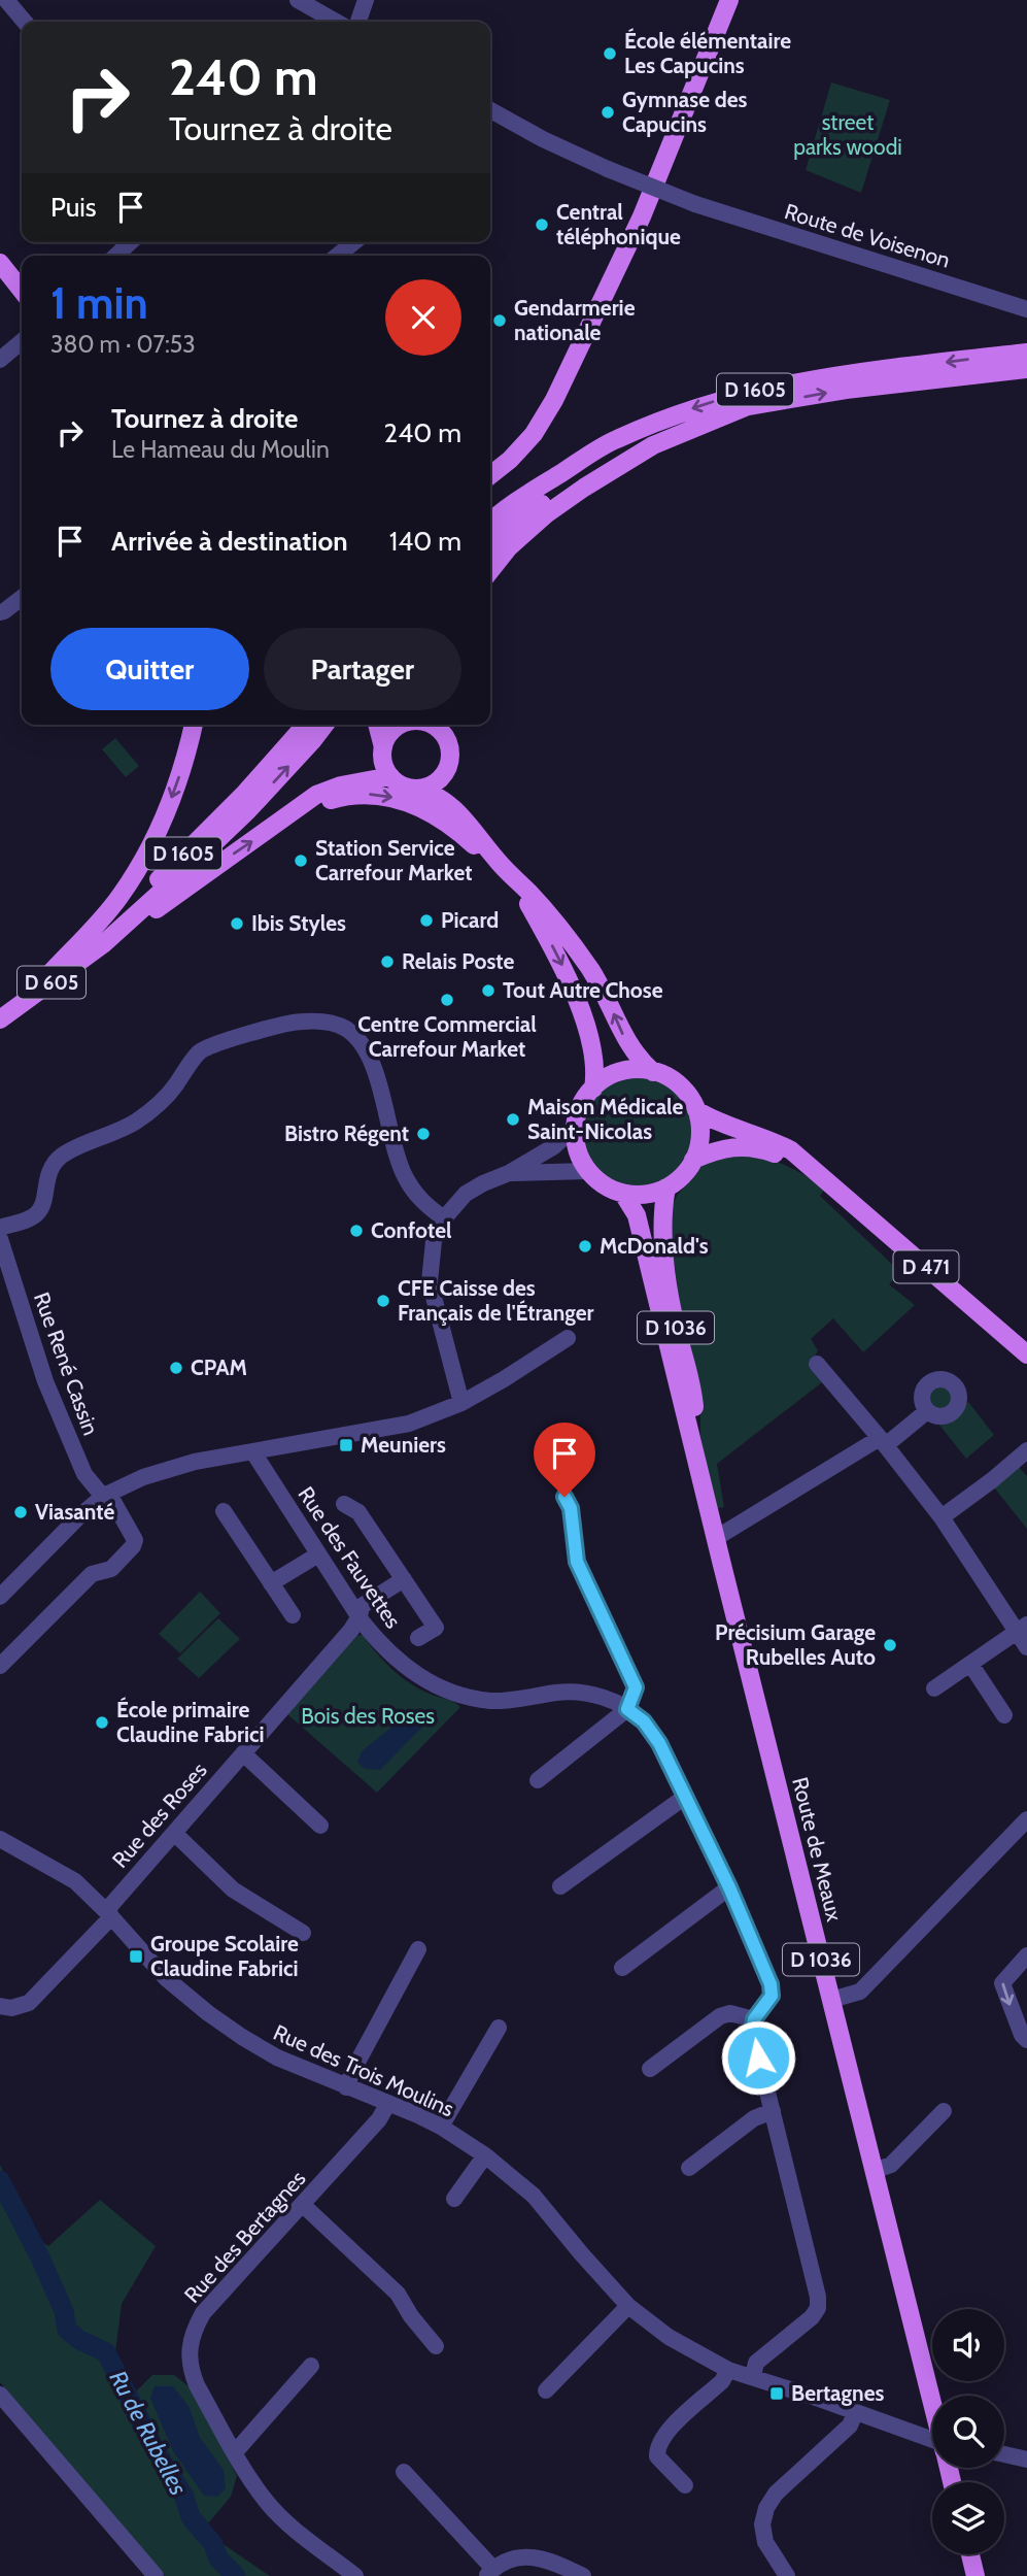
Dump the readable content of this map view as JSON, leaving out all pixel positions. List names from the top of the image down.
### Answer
{
  "streets": {
    "main road": [
      "D 1605",
      "D 605",
      "D 471",
      "D 1036",
      "Route de Meaux"
    ],
    "street": [
      "Route de Voisenon",
      "Rue René Cassin",
      "Rue des Fauvettes",
      "Rue des Roses",
      "Rue des Trois Moulins",
      "Rue des Bertagnes"
    ]
  },
  "crossings": [
    ["D 1605", "D 605"],
    ["D 471", "Route de Meaux"],
    ["Rue des Fauvettes", "Rue des Roses"],
    ["Rue des Roses", "Rue des Trois Moulins"],
    ["Rue des Trois Moulins", "Rue des Bertagnes"]
  ],
  "water": ["Ru de Rubelles"],
  "parks": ["street parks woodi", "Bois des Roses"],
  "places": {
    "other": [
      "École élémentaire Les Capucins",
      "Gymnase des Capucins",
      "Central téléphonique",
      "Gendarmerie nationale",
      "Station Service Carrefour Market",
      "Picard",
      "Ibis Styles",
      "Relais Poste",
      "Tout Autre Chose",
      "Centre Commercial Carrefour Market",
      "Maison Médicale Saint-Nicolas",
      "Bistro Régent",
      "Confotel",
      "McDonald's",
      "CFE Caisse des Français de l'Étranger",
      "CPAM",
      "Viasanté",
      "Précisium Garage Rubelles Auto",
      "École primaire Claudine Fabrici"
    ],
    "transit": ["Meuniers", "Groupe Scolaire Claudine Fabrici", "Bertagnes"]
  },
  "page": {
    "turn": ["240 m", "Tournez à droite"],
    "then": "Puis",
    "heading": ["1 min", "380 m · 07:53"],
    "list": [
      {
        "name": "Tournez à droite",
        "note": "Le Hameau du Moulin",
        "value": "240 m"
      },
      {
        "name": "Arrivée à destination",
        "value": "140 m"
      }
    ],
    "buttons": ["Quitter", "Partager"]
  }
}
